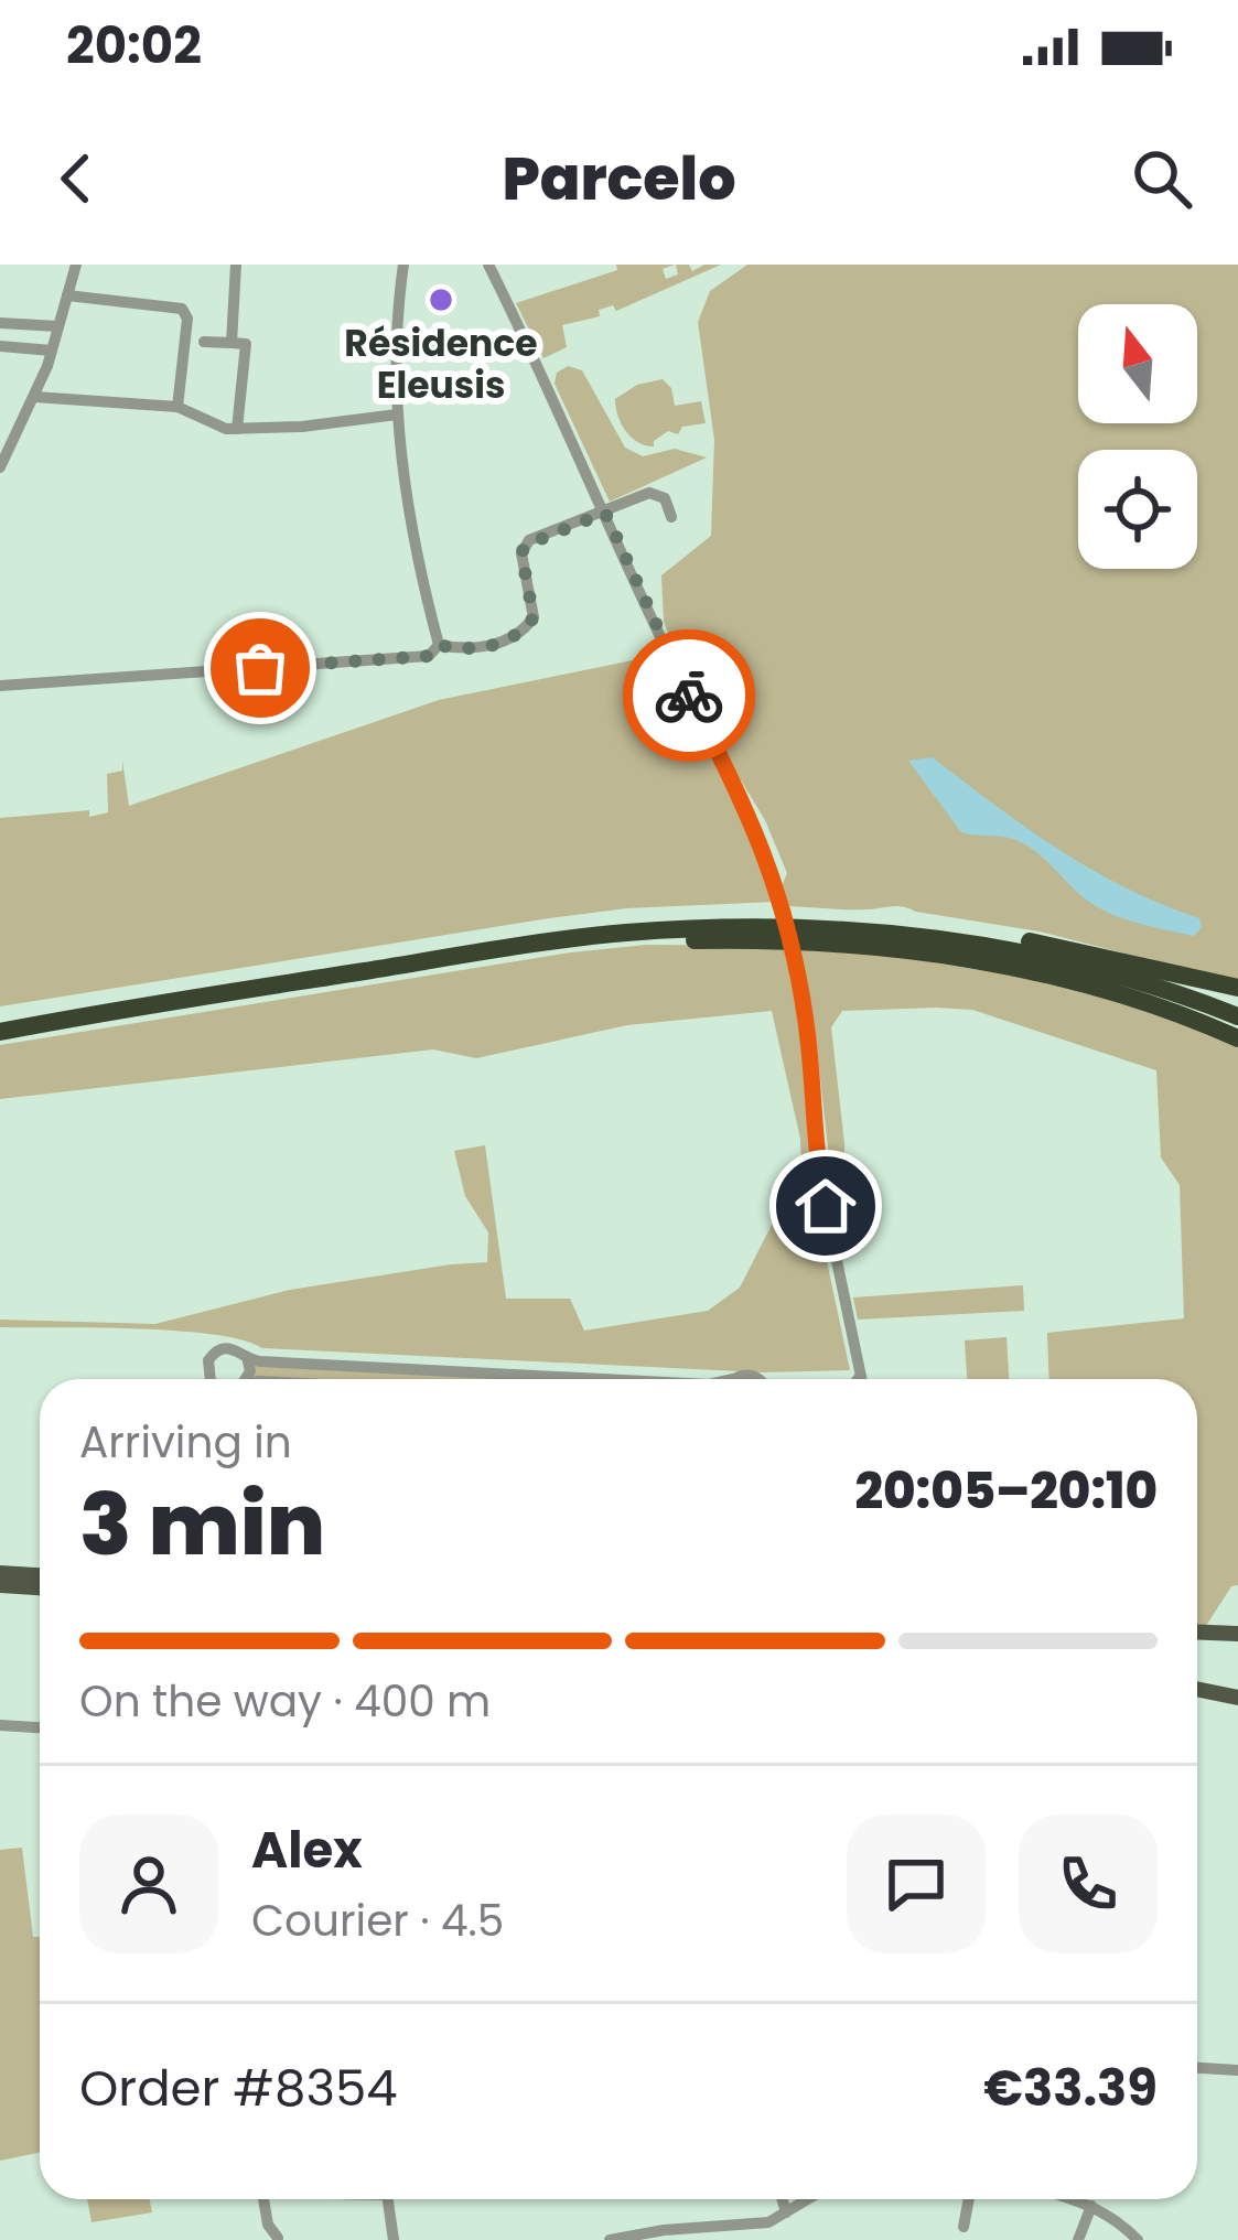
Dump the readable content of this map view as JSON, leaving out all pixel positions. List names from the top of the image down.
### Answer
{
  "places": ["Résidence Eleusis"],
  "north": "top",
  "page": {
    "status": "20:02",
    "header": "Parcelo",
    "heading": ["3 min", "Arriving in", "20:05–20:10"],
    "panel": [
      "Alex",
      "Courier · 4.5",
      "Order #8354",
      "€33.39"
    ],
    "bar": "On the way · 400 m"
  }
}
